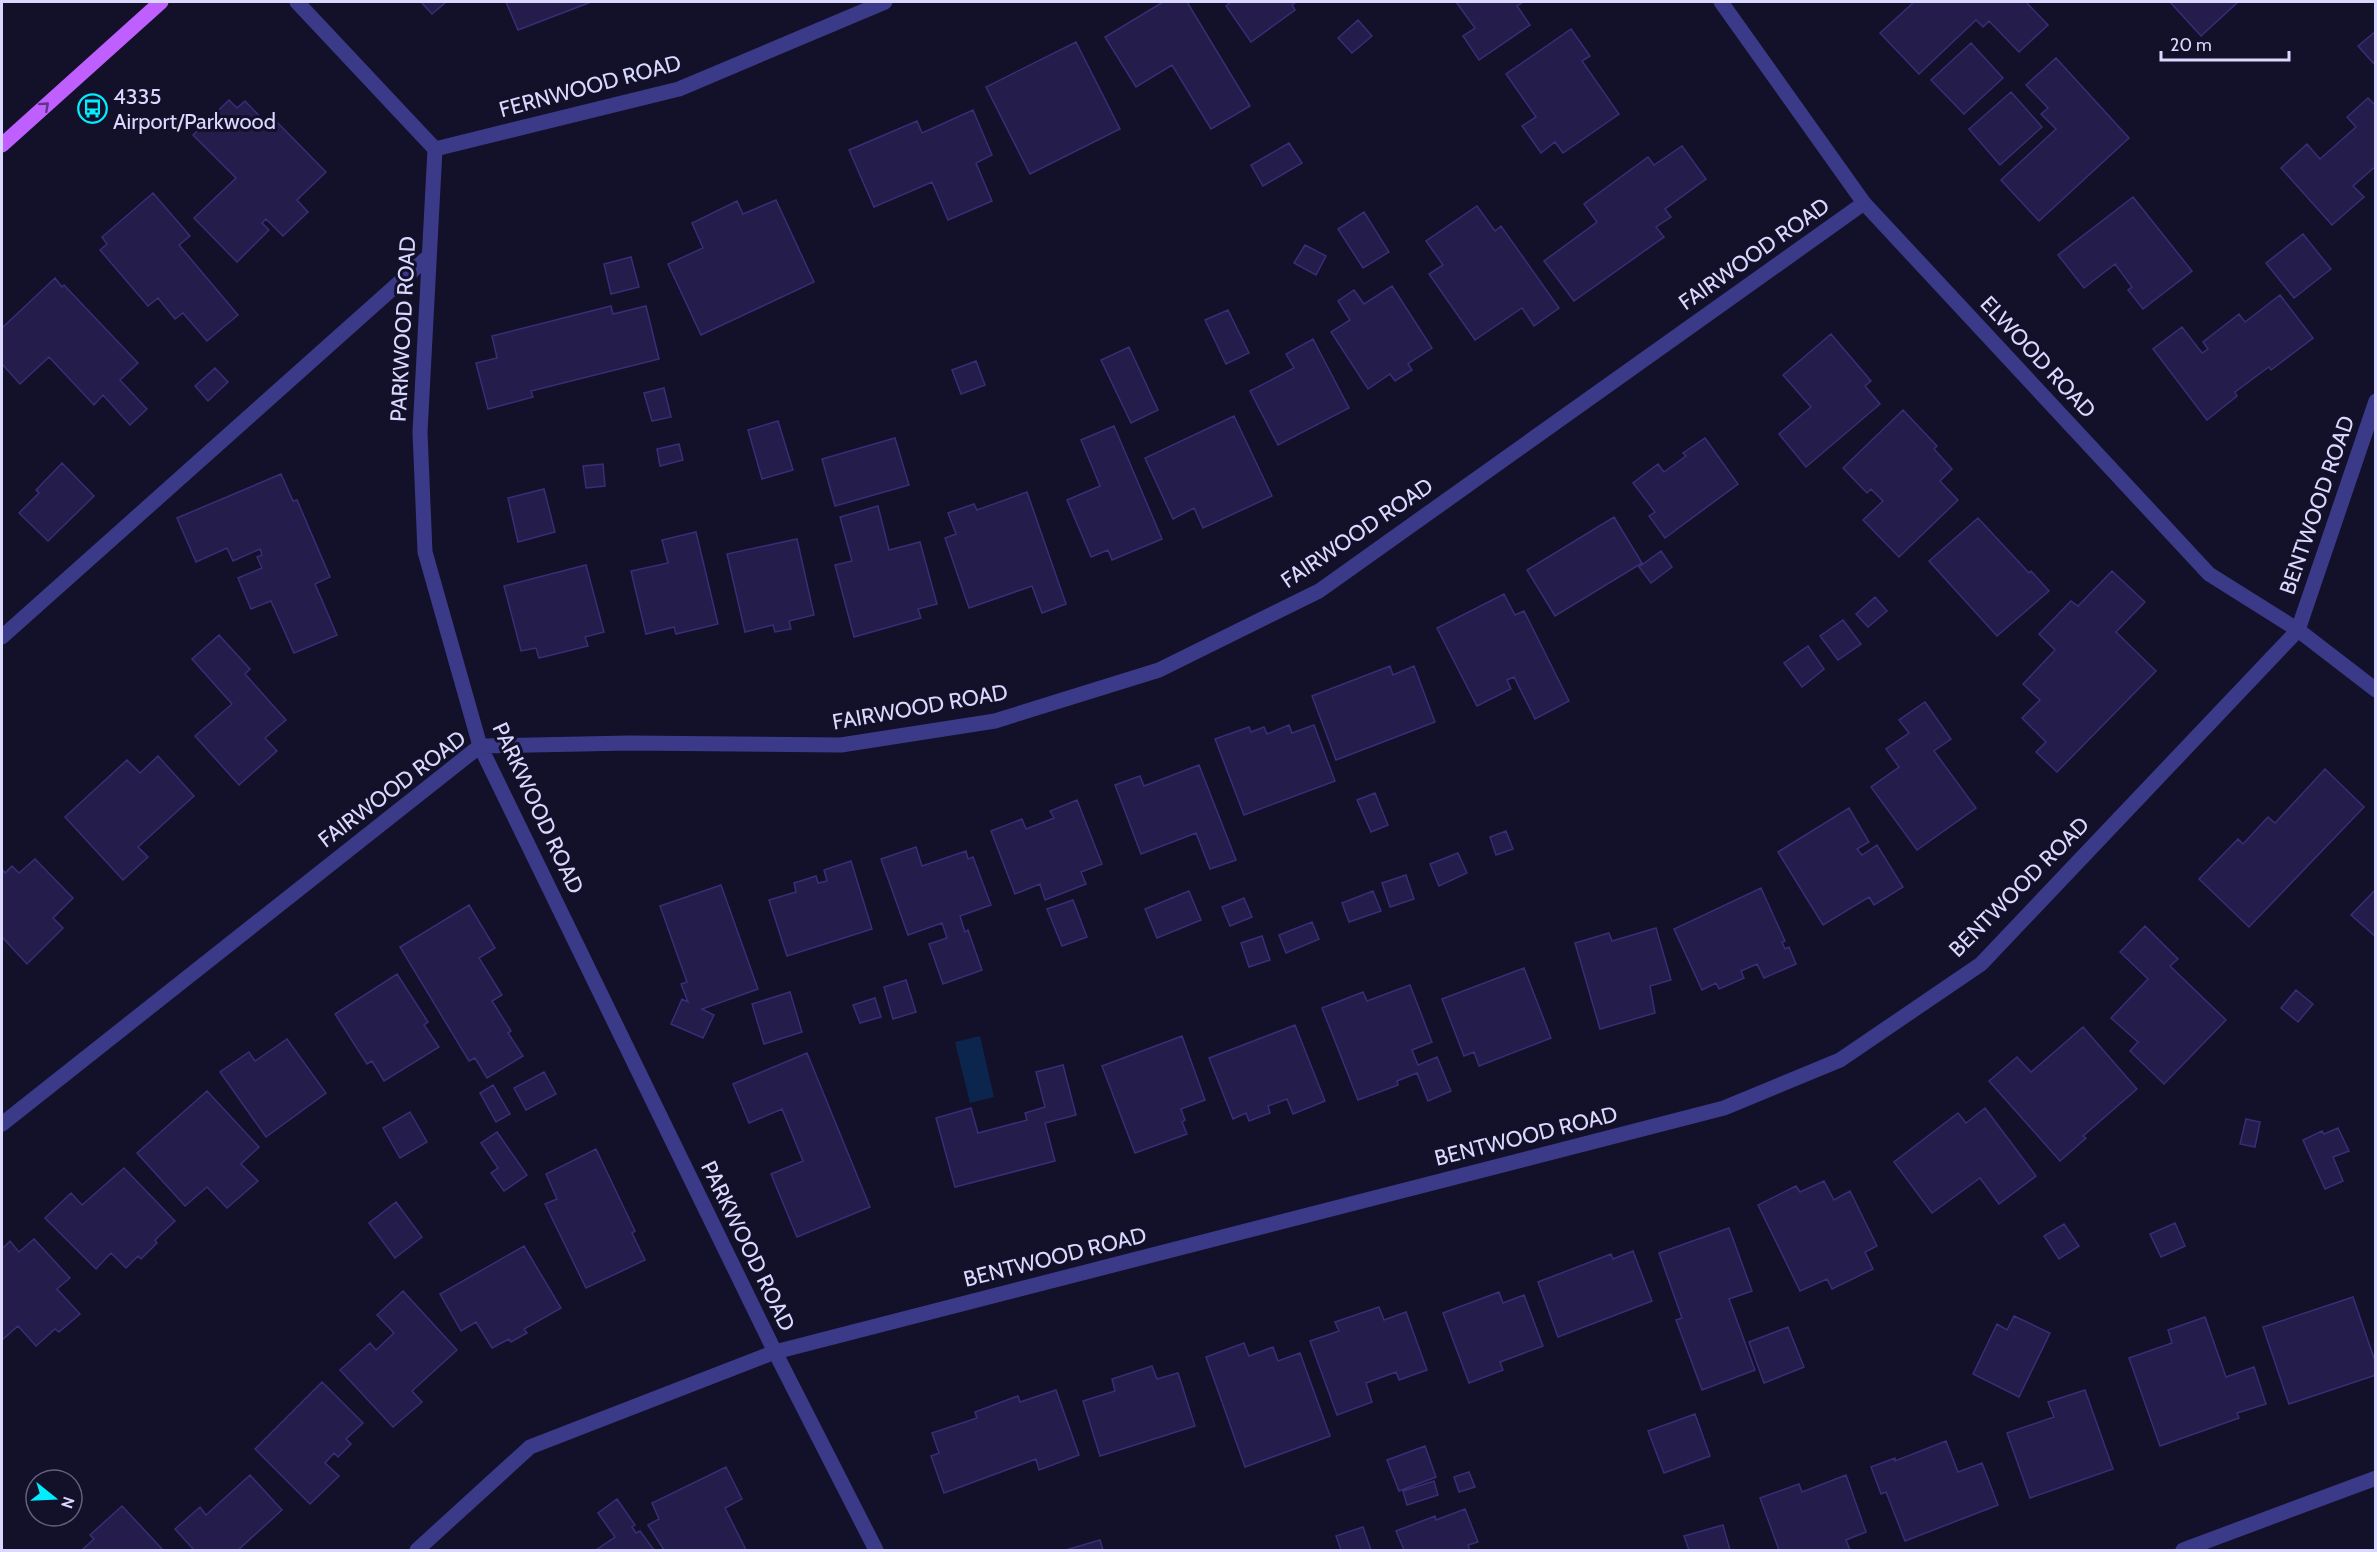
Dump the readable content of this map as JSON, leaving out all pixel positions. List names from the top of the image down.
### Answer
{
  "streets": {
    "street": [
      "FERNWOOD ROAD",
      "FAIRWOOD ROAD",
      "PARKWOOD ROAD",
      "ELWOOD ROAD",
      "BENTWOOD ROAD"
    ]
  },
  "crossings": [
    ["FERNWOOD ROAD", "PARKWOOD ROAD"],
    ["FAIRWOOD ROAD", "PARKWOOD ROAD"],
    ["FAIRWOOD ROAD", "ELWOOD ROAD"],
    ["PARKWOOD ROAD", "BENTWOOD ROAD"],
    ["ELWOOD ROAD", "BENTWOOD ROAD"]
  ],
  "places": {
    "bus stop": ["4335 Airport/Parkwood"]
  },
  "scale_bar": "20 m",
  "north": "right"
}
